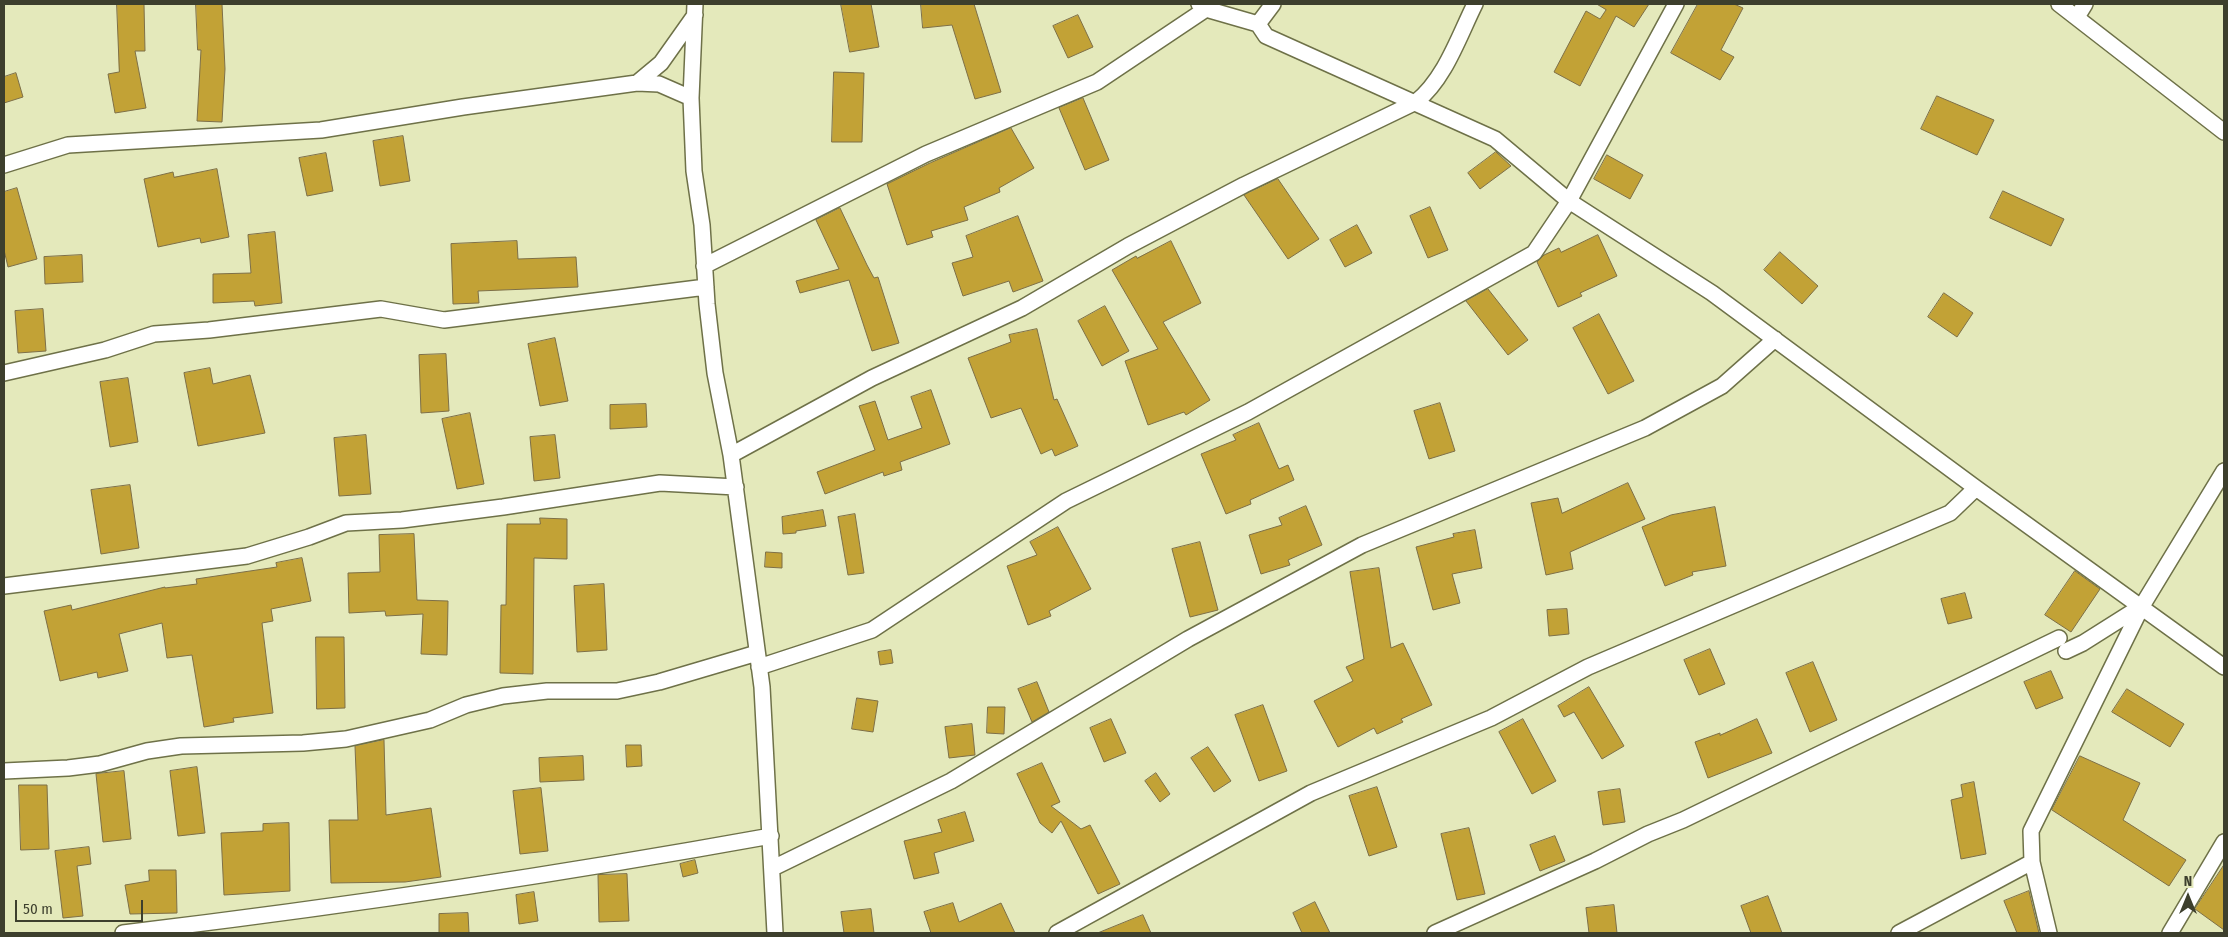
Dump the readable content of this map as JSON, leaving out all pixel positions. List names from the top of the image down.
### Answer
{
  "scale_bar": "50 m",
  "north": "top"
}
